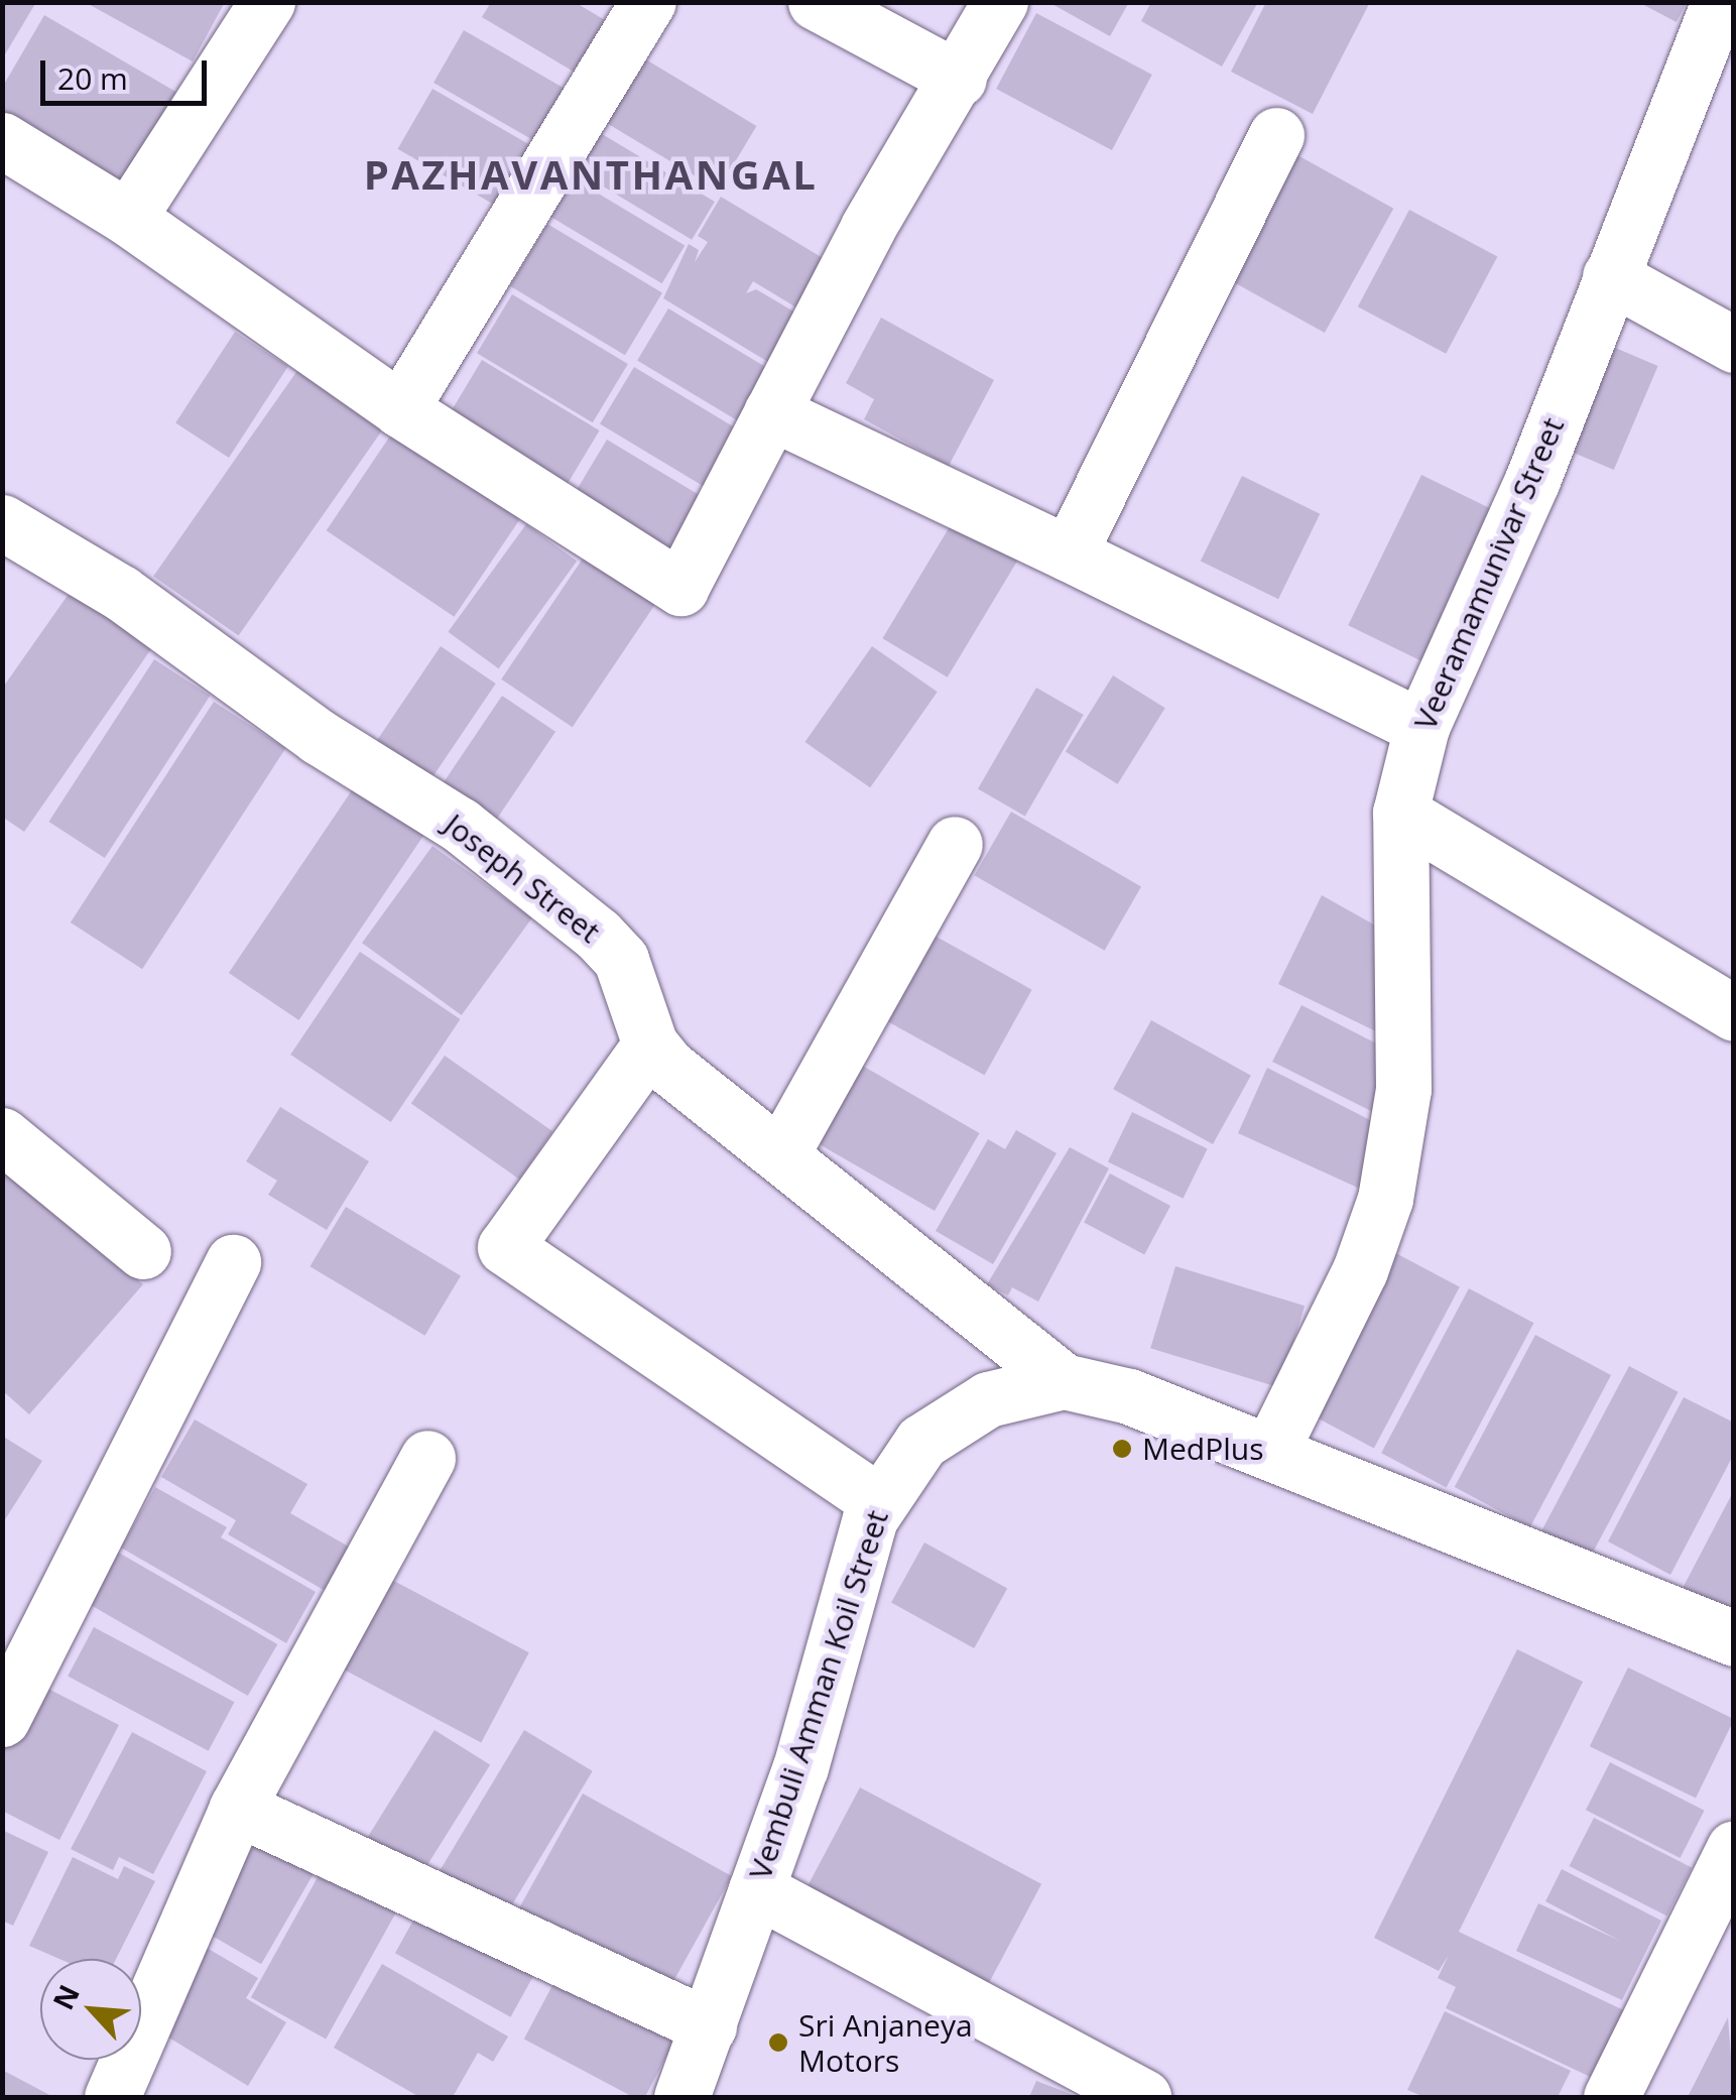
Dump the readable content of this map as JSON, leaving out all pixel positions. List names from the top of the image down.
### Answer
{
  "streets": {
    "street": ["Veeramamunivar Street", "Joseph Street", "Vembuli Amman Koil Street"]
  },
  "districts": ["PAZHAVANTHANGAL"],
  "places": ["MedPlus", "Sri Anjaneya Motors"],
  "scale_bar": "20 m",
  "north": "top left"
}
